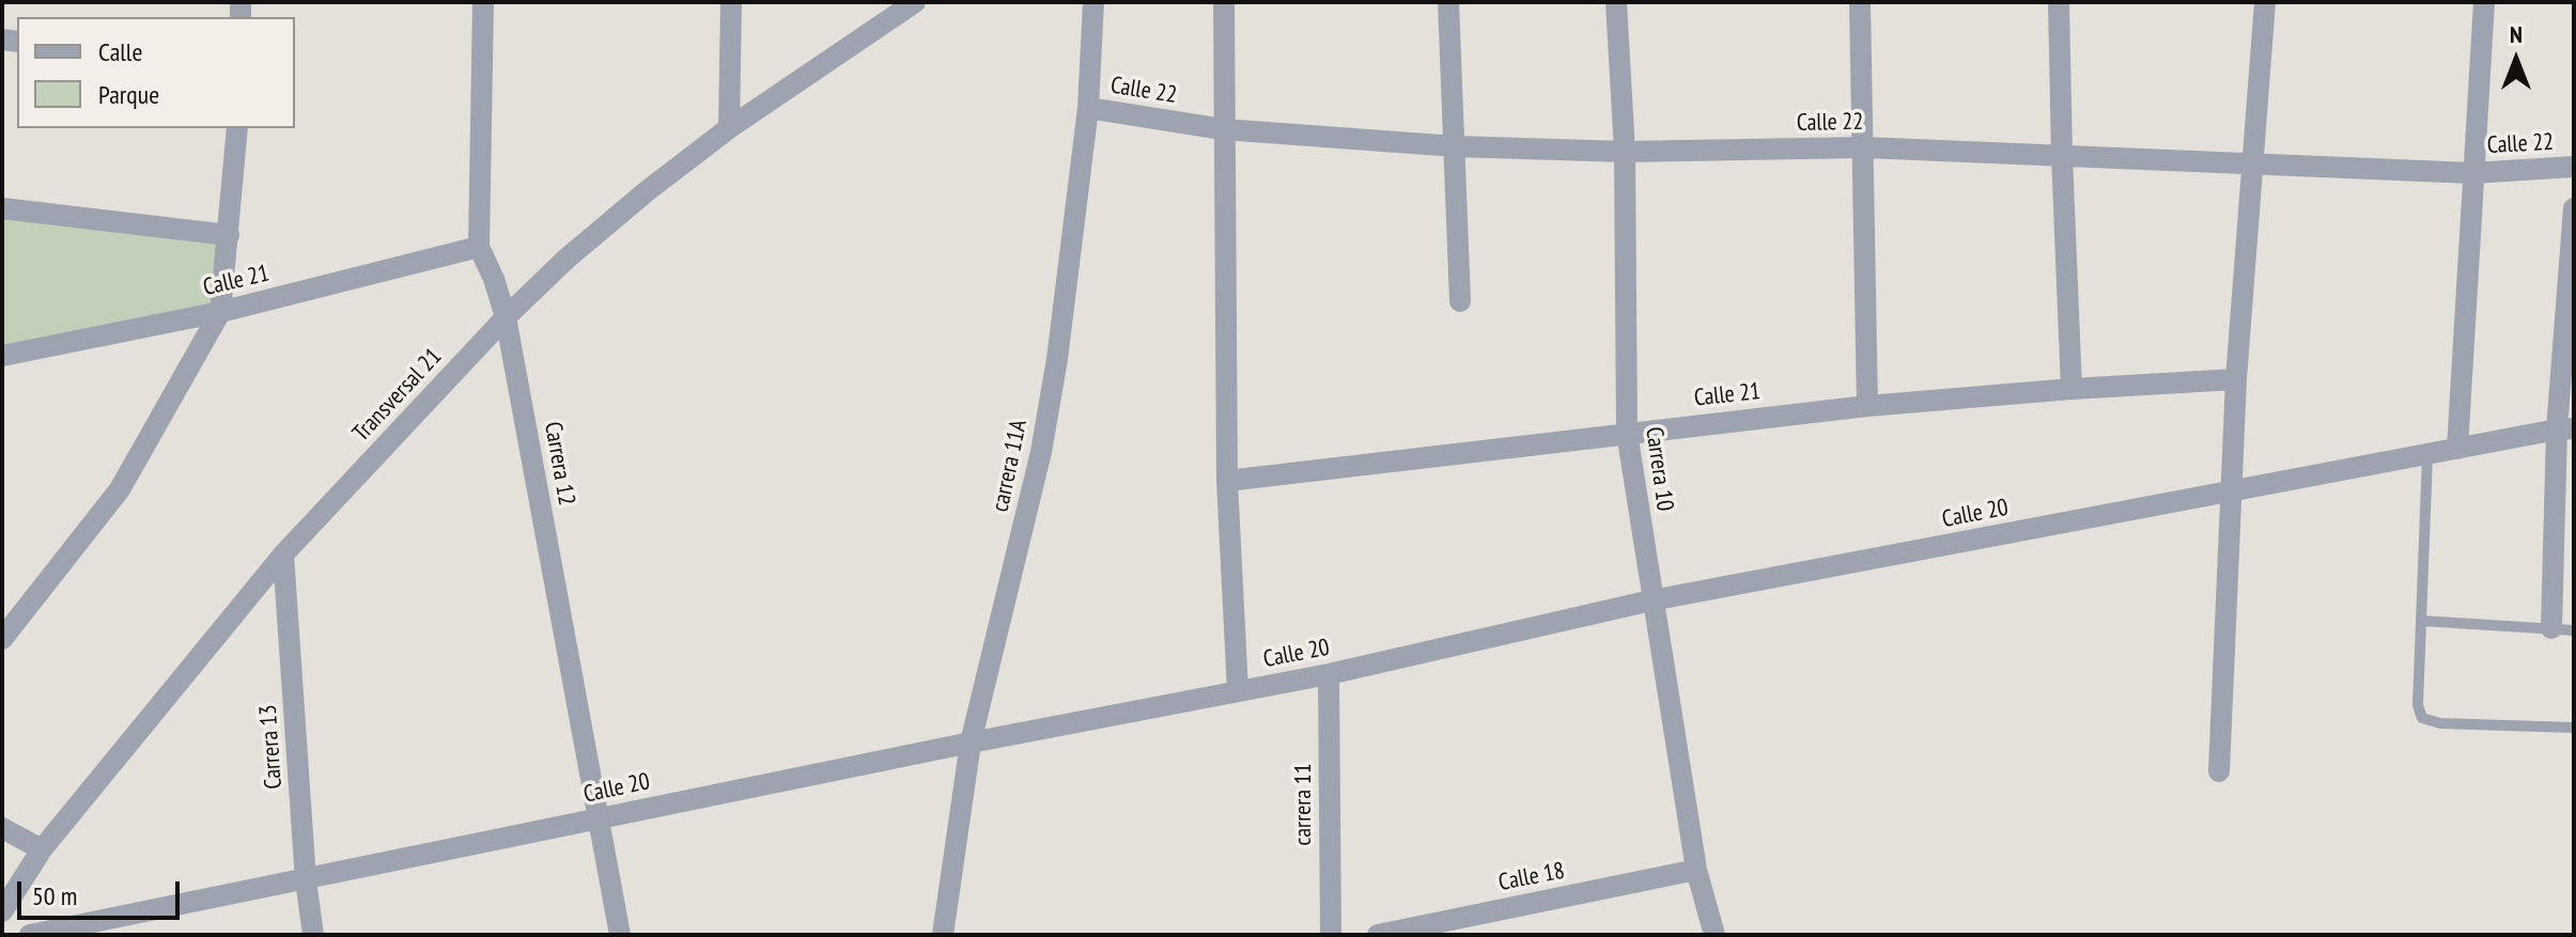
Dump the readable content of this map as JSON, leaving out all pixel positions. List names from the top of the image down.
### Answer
{
  "streets": {
    "street": [
      "Calle 22",
      "Calle 21",
      "Transversal 21",
      "Carrera 12",
      "carrera 11A",
      "Carrera 10",
      "Calle 20",
      "Carrera 13",
      "carrera 11",
      "Calle 18"
    ]
  },
  "crossings": [
    ["Calle 22", "carrera 11A"],
    ["Calle 22", "Carrera 10"],
    ["Calle 21", "Carrera 12"],
    ["Calle 21", "Carrera 10"],
    ["Transversal 21", "Carrera 12"],
    ["Transversal 21", "Carrera 13"],
    ["Carrera 12", "Calle 20"],
    ["carrera 11A", "Calle 20"],
    ["Carrera 10", "Calle 20"],
    ["Carrera 10", "Calle 18"],
    ["Calle 20", "Carrera 13"],
    ["Calle 20", "carrera 11"]
  ],
  "legend": ["Calle", "Parque"],
  "scale_bar": "50 m",
  "north": "top"
}
